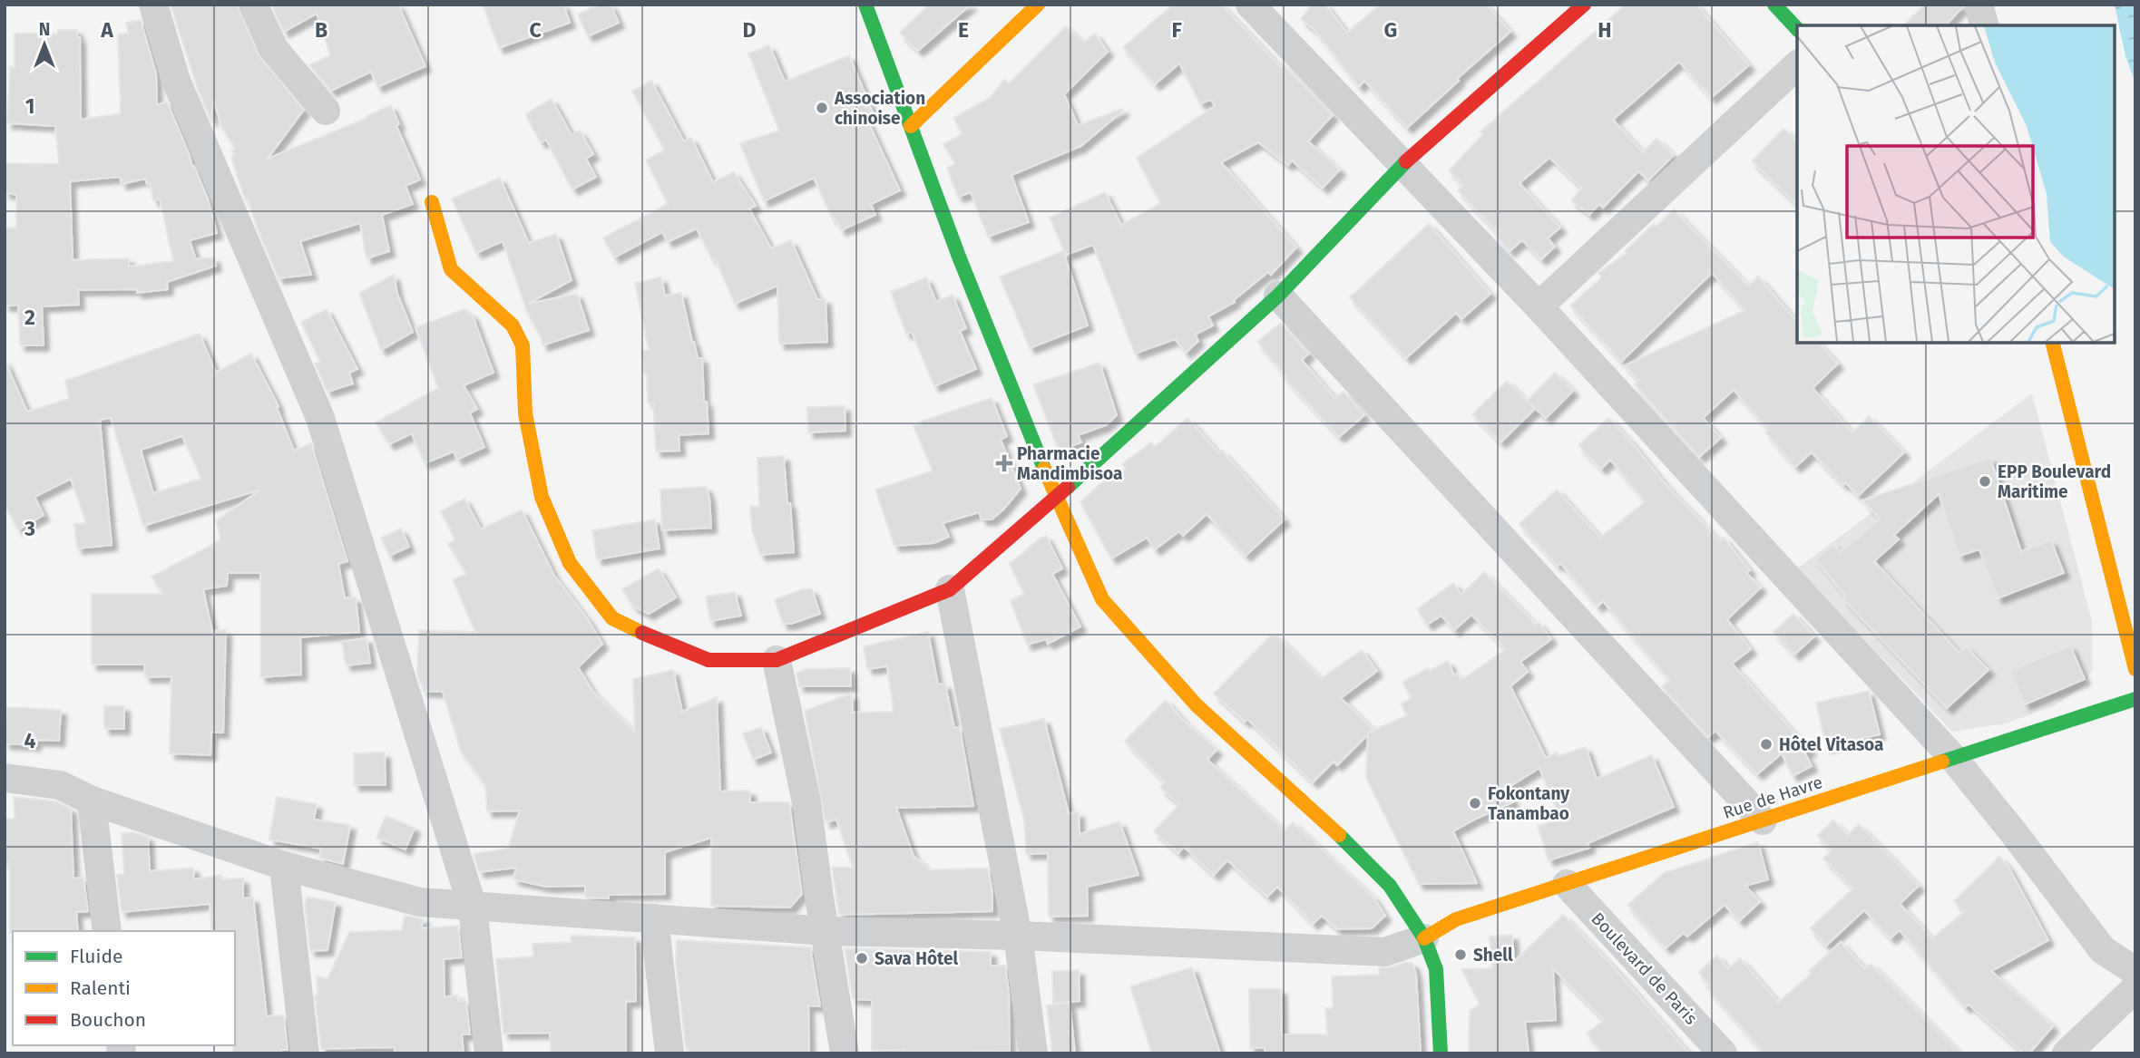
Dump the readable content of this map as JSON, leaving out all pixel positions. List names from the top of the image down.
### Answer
{
  "streets": {
    "street": ["Rue de Havre", "Boulevard de Paris"]
  },
  "crossings": [
    ["Rue de Havre", "Boulevard de Paris"]
  ],
  "places": {
    "other": [
      "Association chinoise",
      "EPP Boulevard Maritime",
      "Hôtel Vitasoa",
      "Fokontany Tanambao",
      "Shell",
      "Sava Hôtel"
    ],
    "health": ["Pharmacie Mandimbisoa"]
  },
  "legend": ["Fluide", "Ralenti", "Bouchon"],
  "north": "top",
  "grid": {
    "columns": [
      "A",
      "B",
      "C",
      "D",
      "E",
      "F",
      "G",
      "H"
    ],
    "rows": [
      "1",
      "2",
      "3",
      "4"
    ]
  }
}
